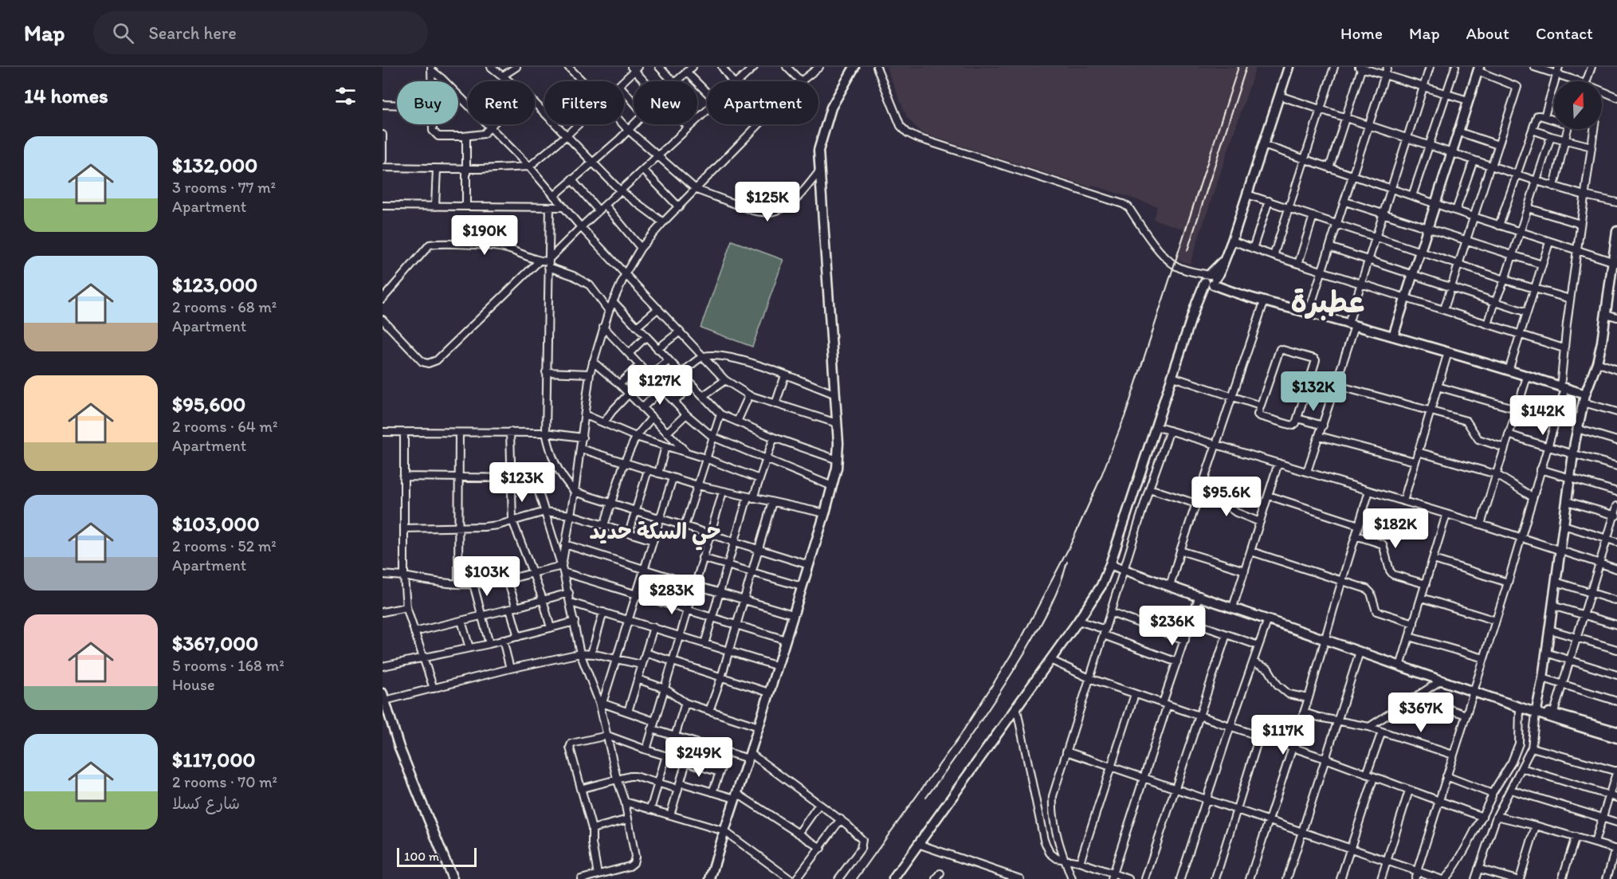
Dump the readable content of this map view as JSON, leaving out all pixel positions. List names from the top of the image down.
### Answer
{
  "districts": ["عطبرة", "حي السكة حديد"],
  "scale_bar": "100 m",
  "north": "top",
  "page": {
    "header": "Map",
    "search": "Search here",
    "nav": [
      "Home",
      "Map",
      "About",
      "Contact"
    ],
    "heading": "14 homes",
    "chip": [
      "Buy",
      "Rent",
      "Filters",
      "New",
      "Apartment"
    ],
    "list": [
      {
        "name": "$132,000",
        "note": "3 rooms · 77 m² · Apartment"
      },
      {
        "name": "$123,000",
        "note": "2 rooms · 68 m² · Apartment"
      },
      {
        "name": "$95,600",
        "note": "2 rooms · 64 m² · Apartment"
      },
      {
        "name": "$103,000",
        "note": "2 rooms · 52 m² · Apartment"
      },
      {
        "name": "$367,000",
        "note": "5 rooms · 168 m² · House"
      },
      {
        "name": "$117,000",
        "note": "2 rooms · 70 m² · شارع كسلا"
      }
    ],
    "price": [
      "$125K",
      "$190K",
      "$127K",
      "$132K",
      "$142K",
      "$123K",
      "$95.6K",
      "$182K",
      "$103K",
      "$283K",
      "$236K",
      "$367K",
      "$117K",
      "$249K"
    ],
    "scale": "100 m"
  }
}
